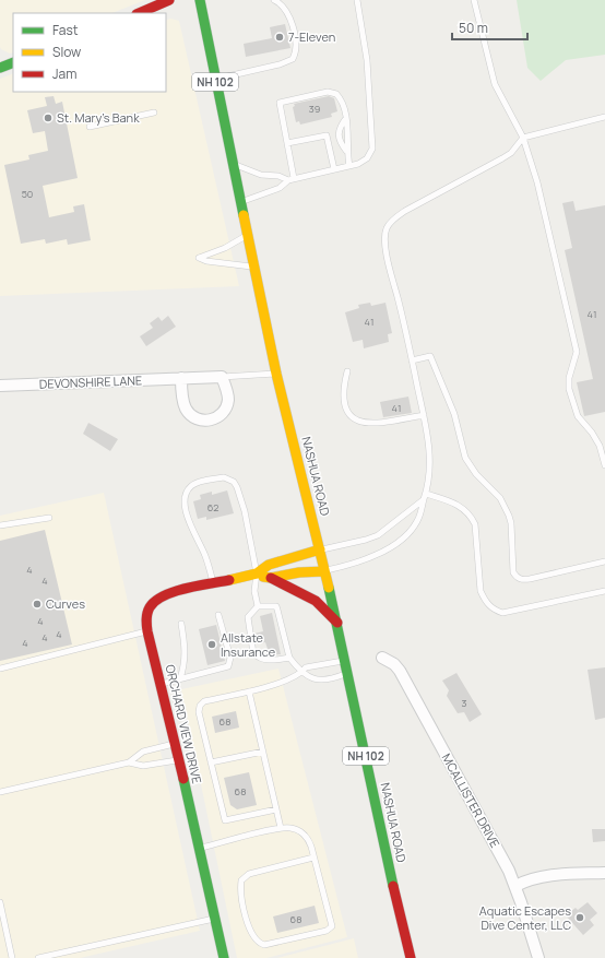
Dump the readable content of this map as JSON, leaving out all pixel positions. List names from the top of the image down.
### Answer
{
  "streets": {
    "main road": ["NH 102", "NASHUA ROAD", "ORCHARD VIEW DRIVE"],
    "street": ["DEVONSHIRE LANE", "MCALLISTER DRIVE"]
  },
  "crossings": [
    ["DEVONSHIRE LANE", "NASHUA ROAD"],
    ["NASHUA ROAD", "ORCHARD VIEW DRIVE"]
  ],
  "places": [
    "7-Eleven",
    "St. Mary's Bank",
    "Curves",
    "Allstate Insurance",
    "Aquatic Escapes Dive Center, LLC"
  ],
  "house_numbers": [
    "39",
    "50",
    "41",
    "41",
    "41",
    "62",
    "4",
    "4",
    "4",
    "4",
    "4",
    "4",
    "3",
    "68",
    "68",
    "68"
  ],
  "legend": ["Fast", "Slow", "Jam"],
  "scale_bar": "50 m"
}
